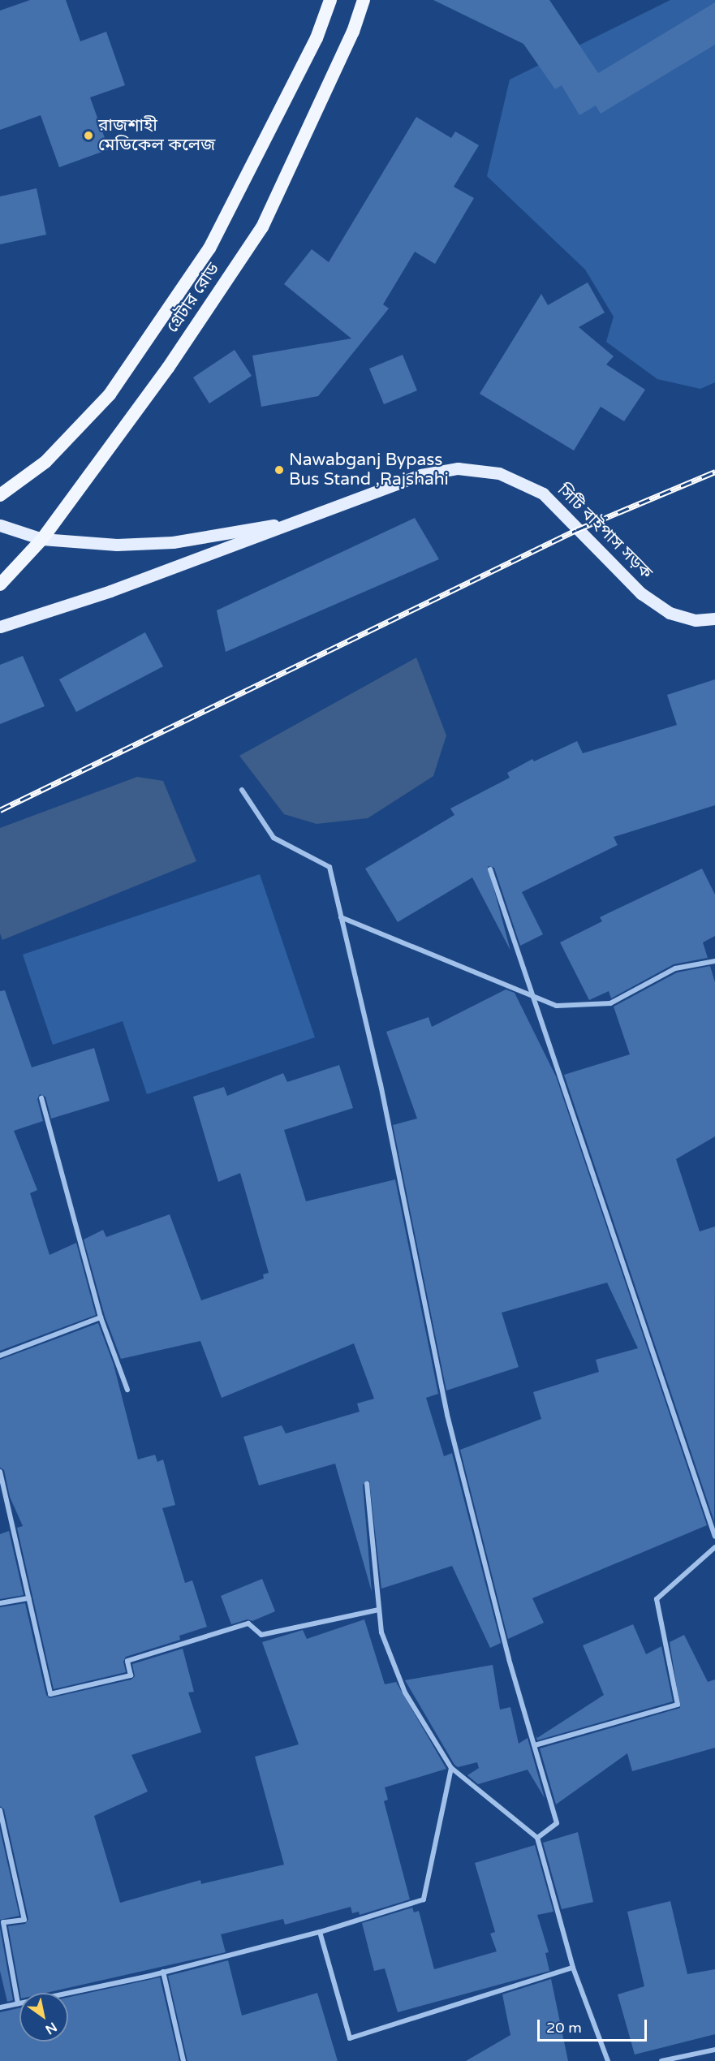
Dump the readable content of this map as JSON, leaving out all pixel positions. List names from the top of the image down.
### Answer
{
  "streets": {
    "highway": ["গ্রেটার রোড"],
    "main road": ["সিটি বাইপাস সড়ক"]
  },
  "places": ["রাজশাহী মেডিকেল কলেজ", "Nawabganj Bypass Bus Stand ,Rajshahi"],
  "scale_bar": "20 m",
  "north": "bottom right"
}
